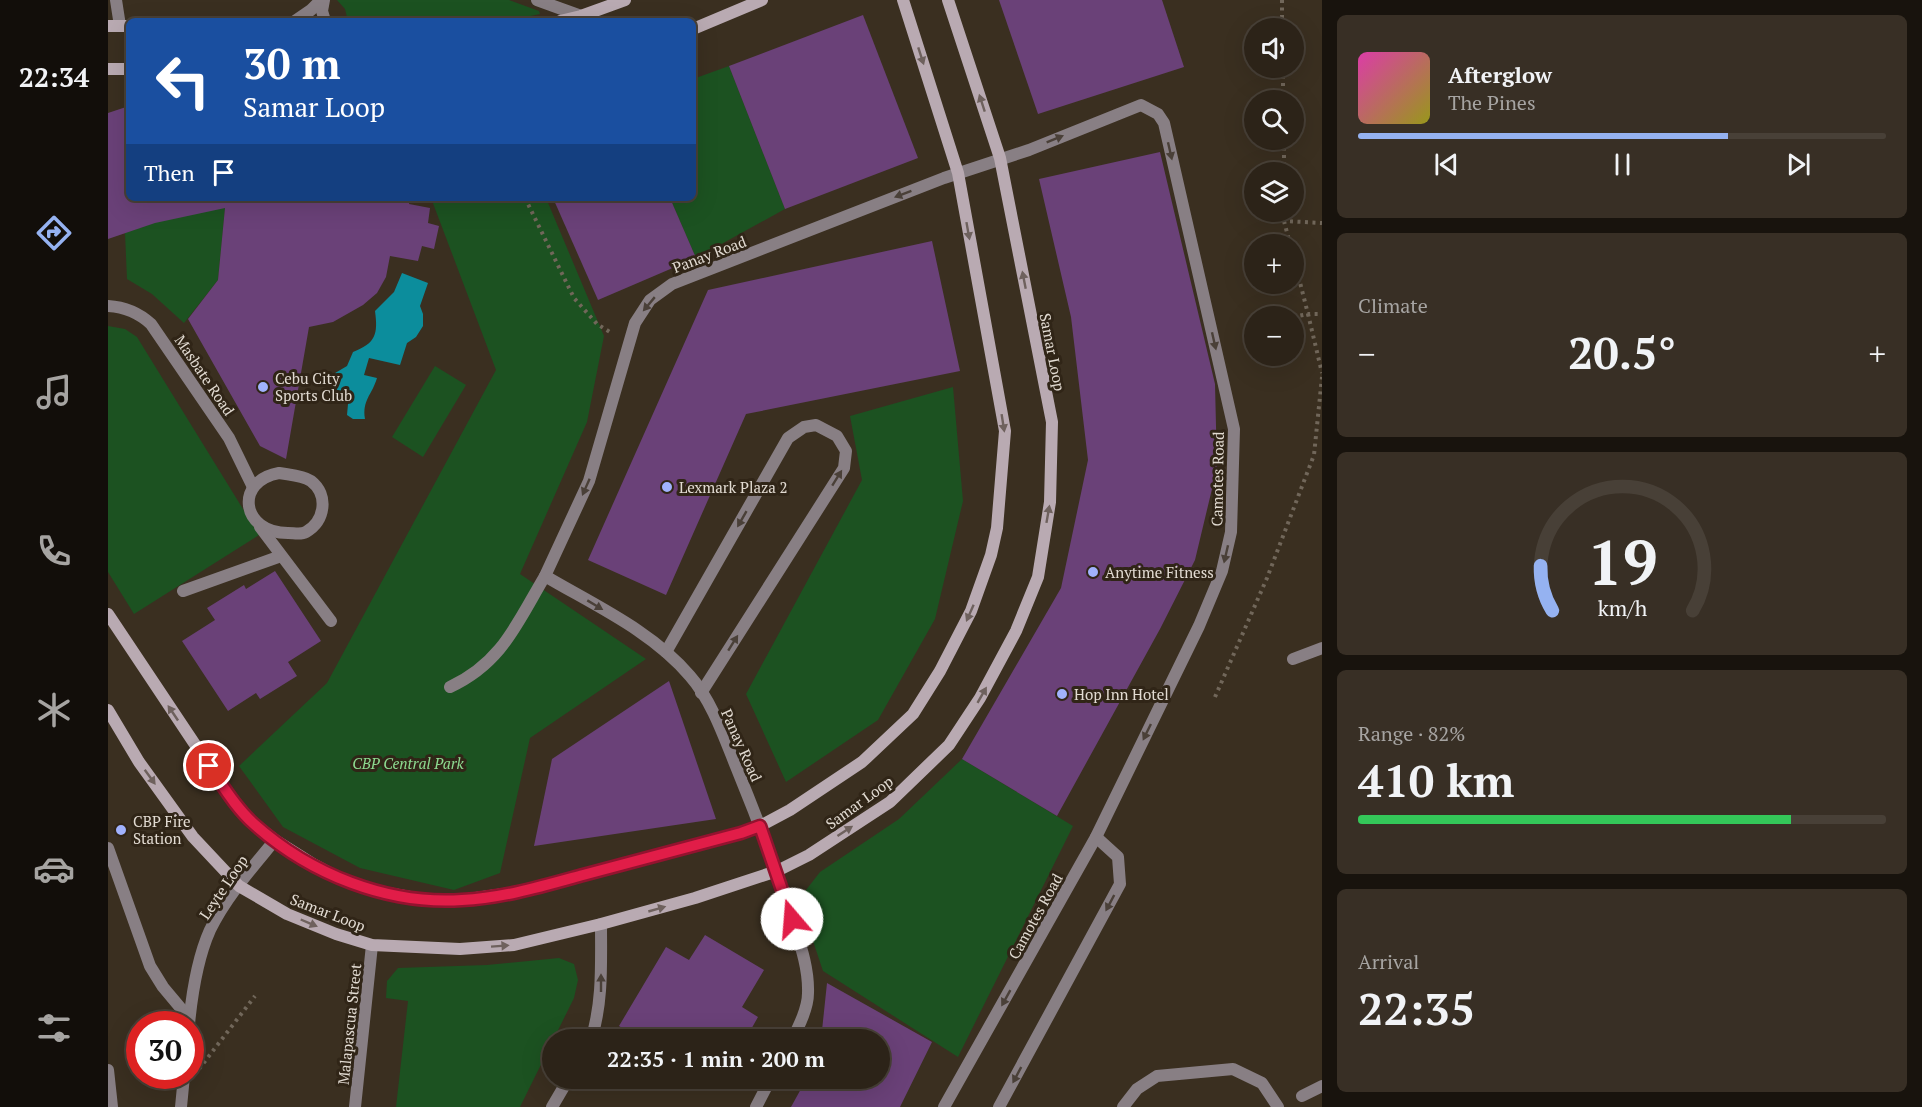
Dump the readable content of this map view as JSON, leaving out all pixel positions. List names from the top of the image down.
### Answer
{
  "streets": {
    "street": [
      "Panay Road",
      "Samar Loop",
      "Masbate Road",
      "Camotes Road",
      "Leyte Loop",
      "Malapascua Street"
    ]
  },
  "crossings": [
    ["Panay Road", "Samar Loop"],
    ["Panay Road", "Camotes Road"],
    ["Samar Loop", "Camotes Road"],
    ["Samar Loop", "Leyte Loop"],
    ["Samar Loop", "Malapascua Street"]
  ],
  "parks": ["CBP Central Park"],
  "places": [
    "Cebu City Sports Club",
    "Lexmark Plaza 2",
    "Anytime Fitness",
    "Hop Inn Hotel",
    "CBP Fire Station"
  ],
  "page": {
    "tabs": "22:34",
    "map_buttons": ["+", "−"],
    "turn": ["30 m", "Samar Loop"],
    "song": ["Afterglow", "The Pines"],
    "then": "Then",
    "tile": [
      "Climate",
      ["Range · 82%", "410 km"],
      ["Arrival", "22:35"]
    ],
    "heat": ["−", "20.5°", "+"],
    "limit": "30",
    "trip": "22:35 · 1 min · 200 m",
    "gauge": ["19", "km/h"]
  }
}
